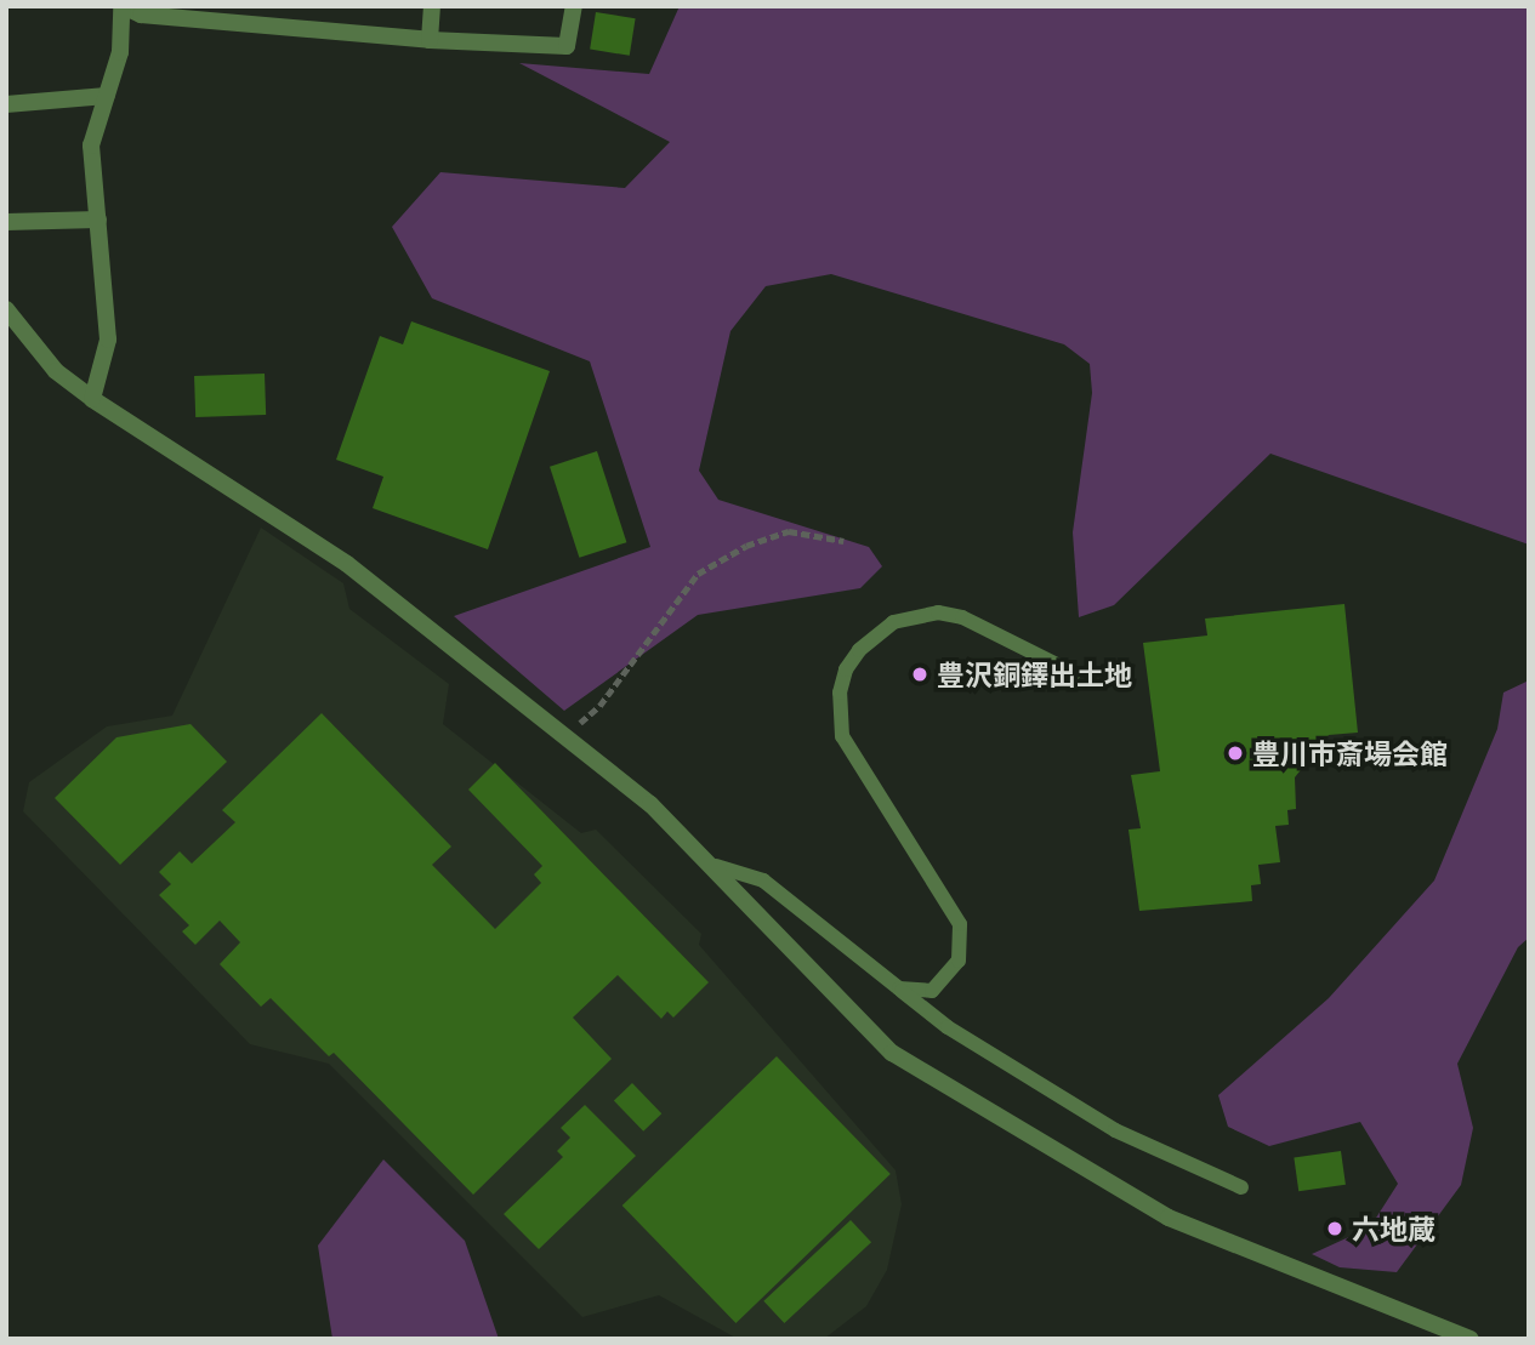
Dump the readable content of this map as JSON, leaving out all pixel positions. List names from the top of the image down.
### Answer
{
  "places": ["豊沢銅鐸出土地", "豊川市斎場会館", "六地蔵"]
}
